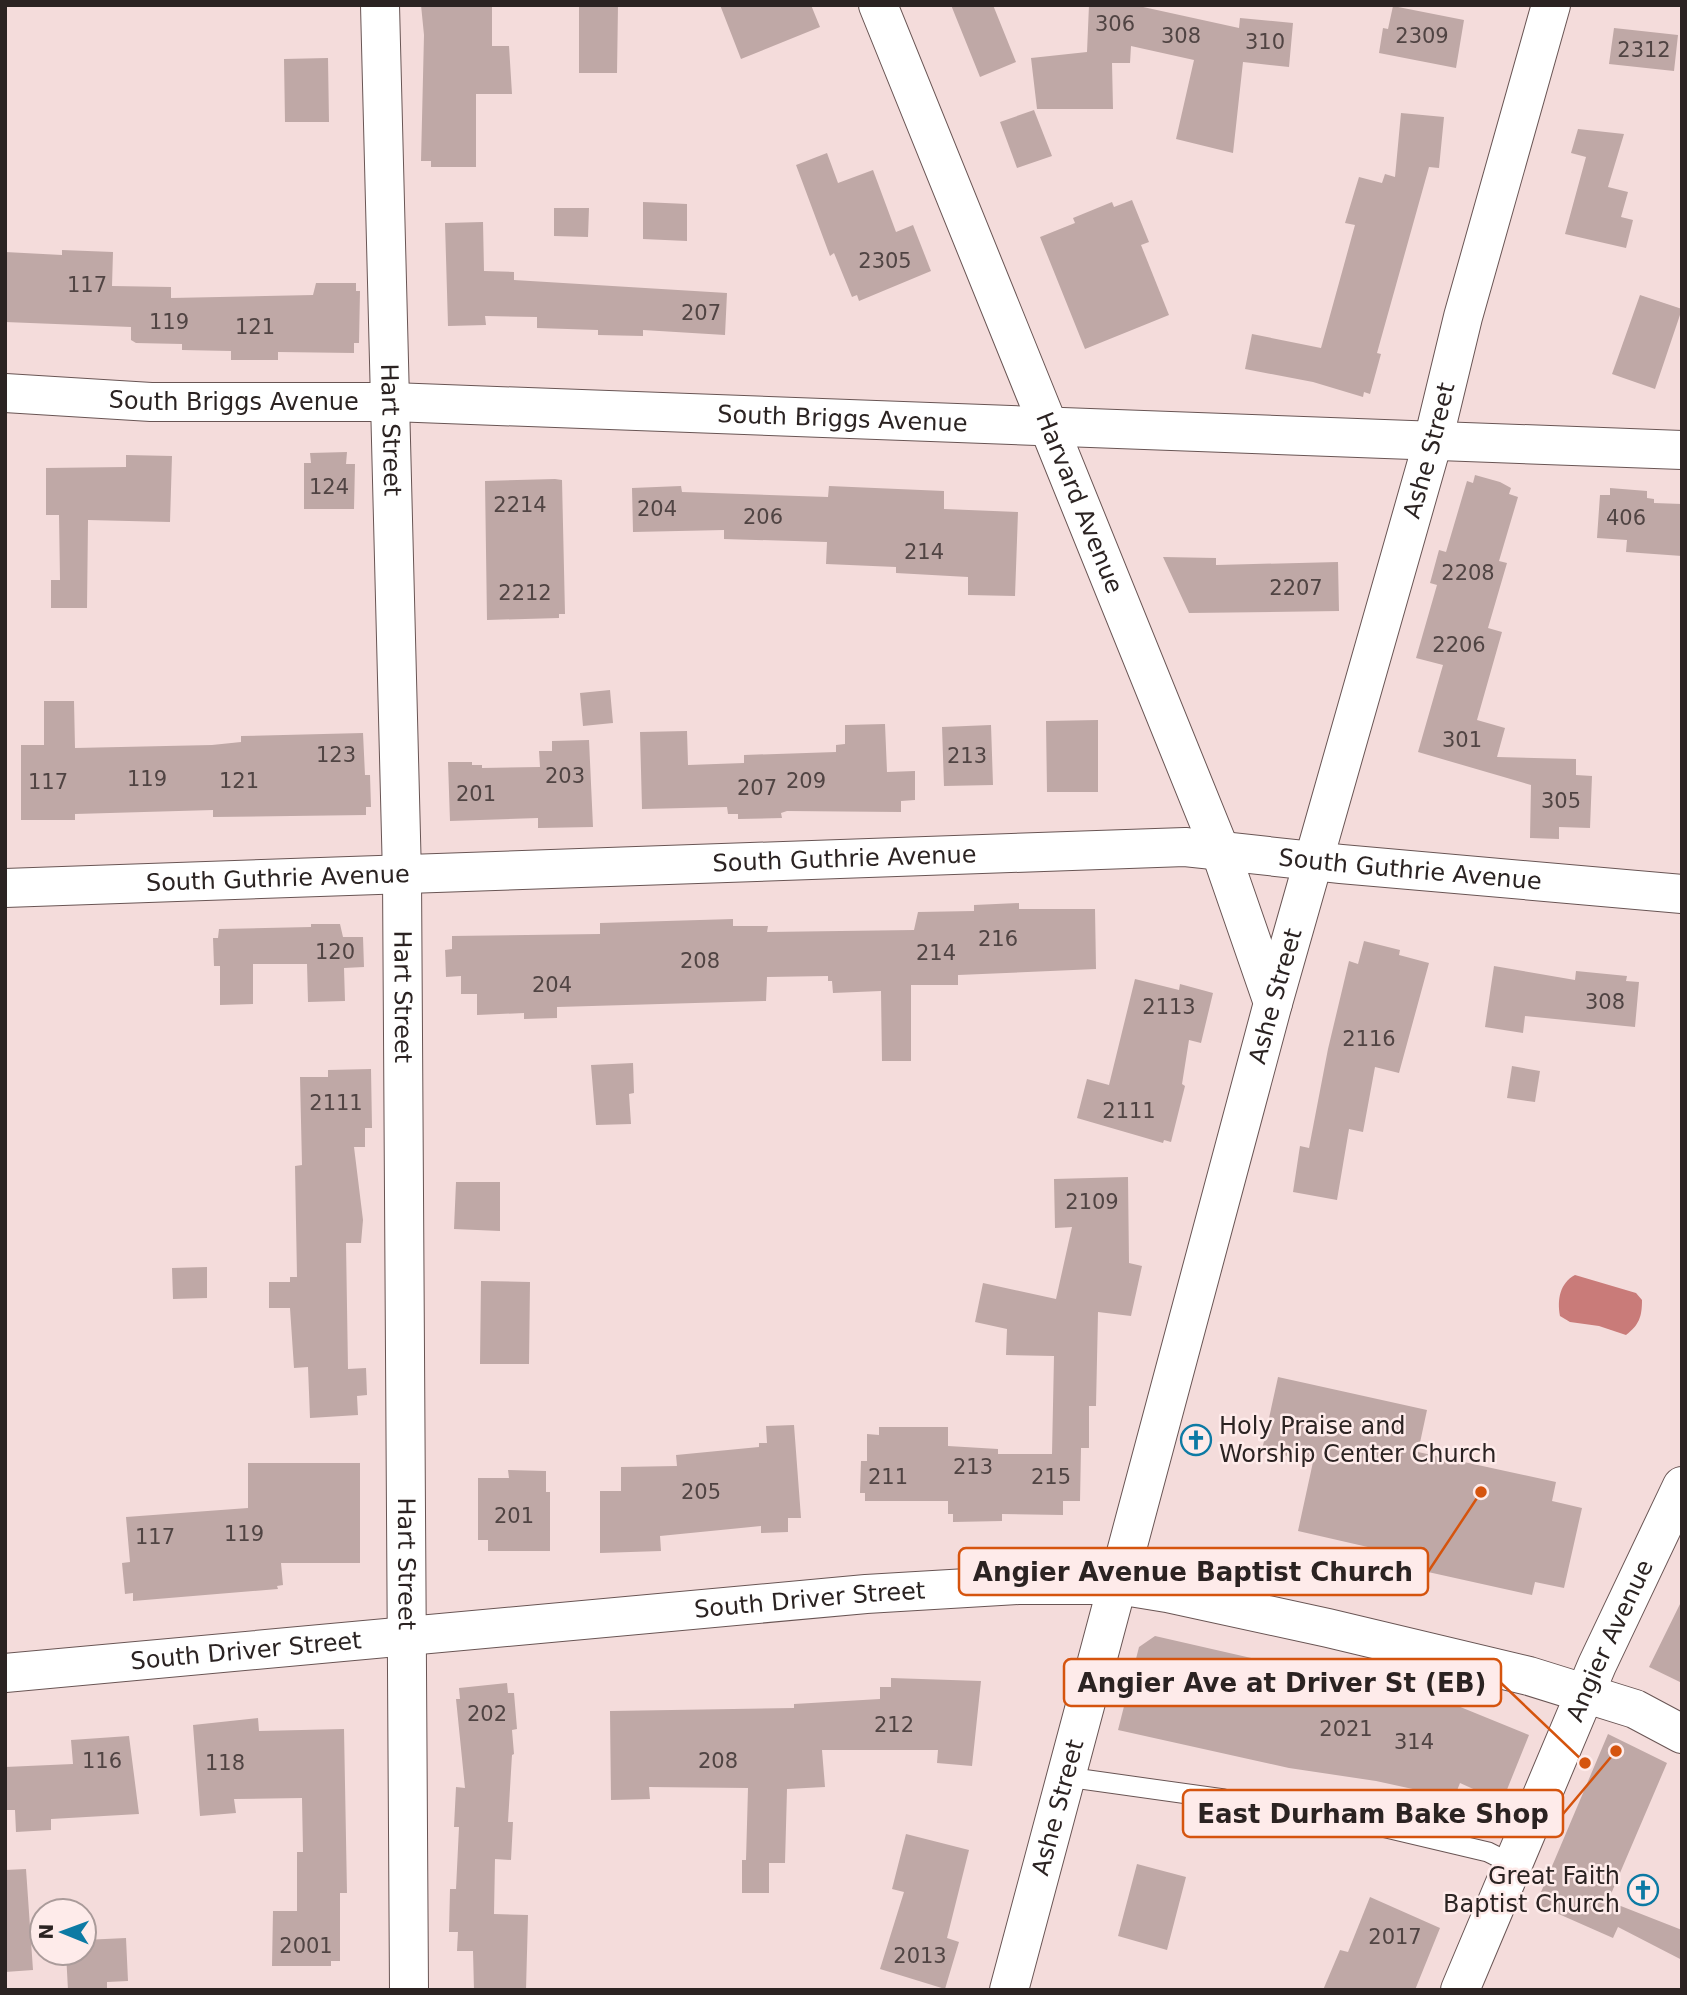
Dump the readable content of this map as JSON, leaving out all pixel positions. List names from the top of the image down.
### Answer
{
  "streets": {
    "street": [
      "South Briggs Avenue",
      "Hart Street",
      "Ashe Street",
      "Harvard Avenue",
      "South Guthrie Avenue",
      "South Driver Street",
      "Angier Avenue"
    ]
  },
  "crossings": [
    ["South Briggs Avenue", "Hart Street"],
    ["South Briggs Avenue", "Ashe Street"],
    ["South Briggs Avenue", "Harvard Avenue"],
    ["Hart Street", "South Guthrie Avenue"],
    ["Hart Street", "South Driver Street"],
    ["Ashe Street", "Harvard Avenue"],
    ["Ashe Street", "South Guthrie Avenue"],
    ["Ashe Street", "South Driver Street"],
    ["Harvard Avenue", "South Guthrie Avenue"],
    ["South Driver Street", "Angier Avenue"]
  ],
  "places": {
    "church": ["Holy Praise and Worship Center Church", "Great Faith Baptist Church"],
    "other": ["Angier Avenue Baptist Church", "East Durham Bake Shop", "Angier Ave at Driver St (EB)"]
  },
  "house_numbers": [
    "306",
    "308",
    "2309",
    "310",
    "2312",
    "2305",
    "117",
    "207",
    "119",
    "121",
    "124",
    "2214",
    "204",
    "206",
    "406",
    "214",
    "2208",
    "2207",
    "2212",
    "2206",
    "301",
    "123",
    "213",
    "203",
    "119",
    "121",
    "209",
    "117",
    "207",
    "201",
    "305",
    "216",
    "120",
    "214",
    "208",
    "204",
    "308",
    "2113",
    "2116",
    "2111",
    "2111",
    "2109",
    "213",
    "211",
    "215",
    "205",
    "201",
    "119",
    "117",
    "202",
    "212",
    "2021",
    "314",
    "116",
    "208",
    "118",
    "2017",
    "2001",
    "2013"
  ],
  "north": "left"
}
